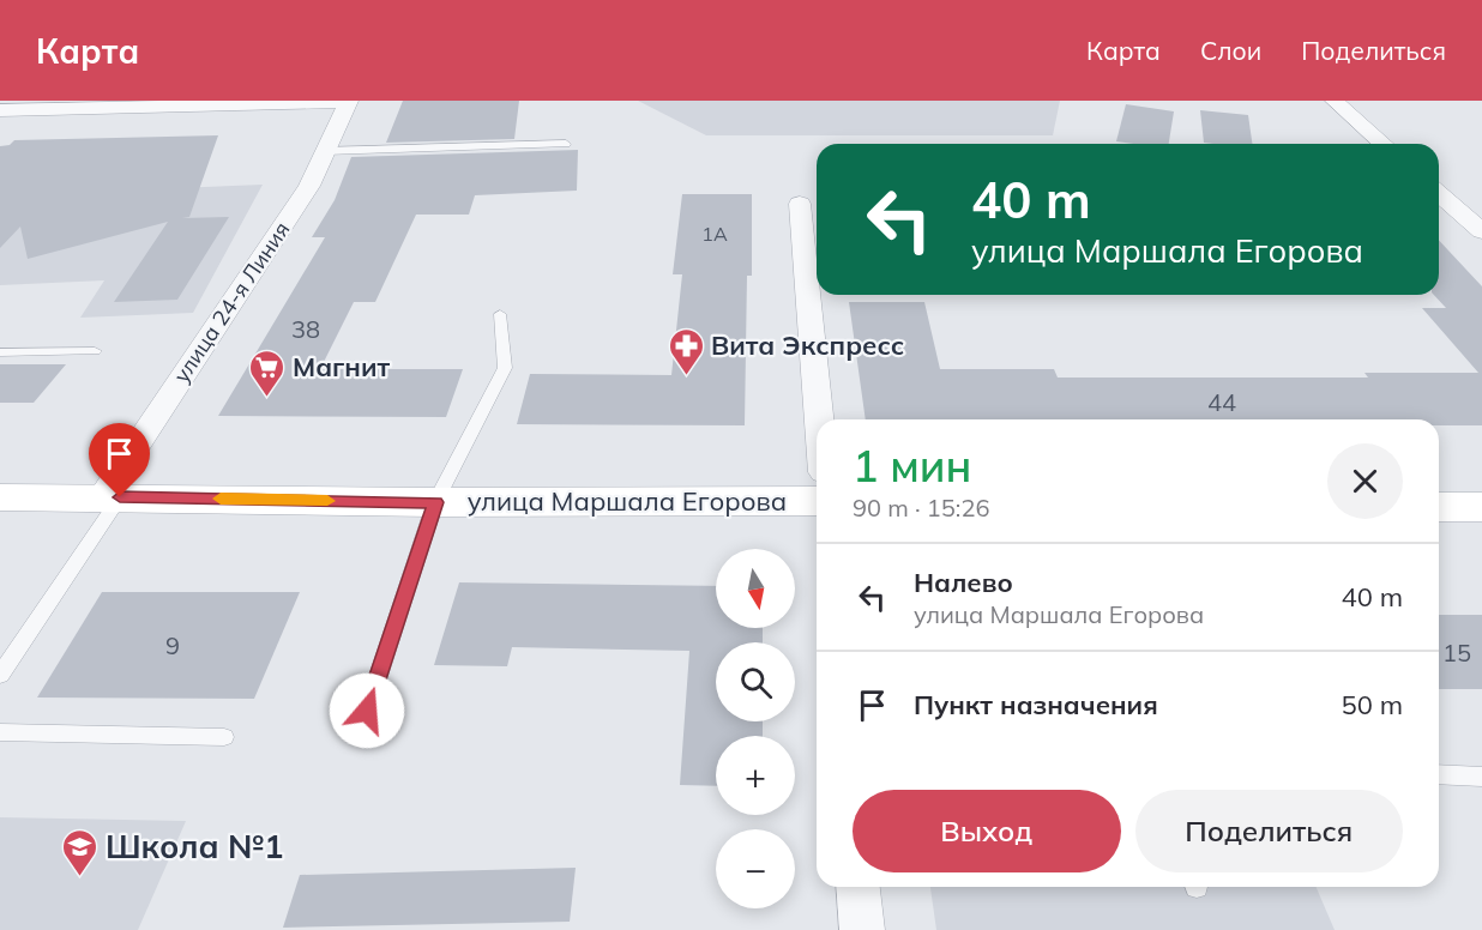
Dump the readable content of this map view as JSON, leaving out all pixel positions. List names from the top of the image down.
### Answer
{
  "streets": {
    "main road": ["улица Маршала Егорова"],
    "street": ["улица 24-я Линия"]
  },
  "crossings": [
    ["улица 24-я Линия", "улица Маршала Егорова"]
  ],
  "places": {
    "pharmacy": ["Вита Экспресс"],
    "supermarket": ["Магнит"],
    "school or university": ["Школа №1"]
  },
  "house_numbers": [
    "1А",
    "38",
    "44",
    "9",
    "15"
  ],
  "north": "bottom",
  "page": {
    "header": "Карта",
    "nav": ["Карта", "Слои", "Поделиться"],
    "turn": ["40 m", "улица Маршала Егорова"],
    "heading": ["1 мин", "90 m · 15:26"],
    "list": [
      {
        "name": "Налево",
        "note": "улица Маршала Егорова",
        "value": "40 m"
      },
      {
        "name": "Пункт назначения",
        "value": "50 m"
      }
    ],
    "map_buttons": ["+", "−"],
    "buttons": ["Выход", "Поделиться"]
  }
}
